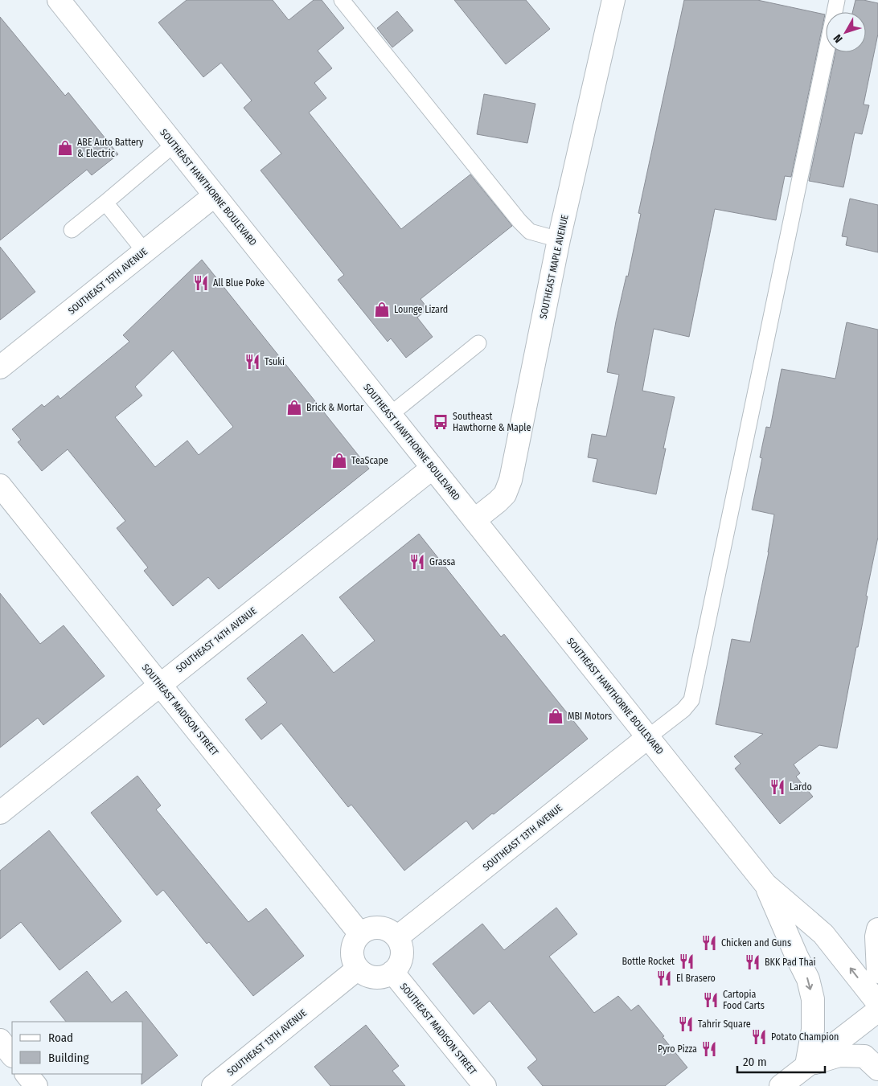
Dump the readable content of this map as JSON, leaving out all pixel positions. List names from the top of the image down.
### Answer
{
  "streets": {
    "street": [
      "SOUTHEAST HAWTHORNE BOULEVARD",
      "SOUTHEAST MAPLE AVENUE",
      "SOUTHEAST 15TH AVENUE",
      "SOUTHEAST 14TH AVENUE",
      "SOUTHEAST MADISON STREET",
      "SOUTHEAST 13TH AVENUE"
    ]
  },
  "crossings": [
    ["SOUTHEAST HAWTHORNE BOULEVARD", "SOUTHEAST MAPLE AVENUE"],
    ["SOUTHEAST HAWTHORNE BOULEVARD", "SOUTHEAST 15TH AVENUE"],
    ["SOUTHEAST HAWTHORNE BOULEVARD", "SOUTHEAST 14TH AVENUE"],
    ["SOUTHEAST HAWTHORNE BOULEVARD", "SOUTHEAST 13TH AVENUE"],
    ["SOUTHEAST 14TH AVENUE", "SOUTHEAST MADISON STREET"],
    ["SOUTHEAST MADISON STREET", "SOUTHEAST 13TH AVENUE"]
  ],
  "places": {
    "shop": [
      "ABE Auto Battery & Electric",
      "Lounge Lizard",
      "Brick & Mortar",
      "TeaScape",
      "MBI Motors"
    ],
    "restaurant": [
      "All Blue Poke",
      "Tsuki",
      "Grassa",
      "Lardo",
      "Chicken and Guns",
      "Bottle Rocket",
      "BKK Pad Thai",
      "El Brasero",
      "Cartopia Food Carts",
      "Tahrir Square",
      "Potato Champion",
      "Pyro Pizza"
    ],
    "bus stop": ["Southeast Hawthorne & Maple"]
  },
  "legend": ["Road", "Building"],
  "scale_bar": "20 m",
  "north": "bottom left"
}
